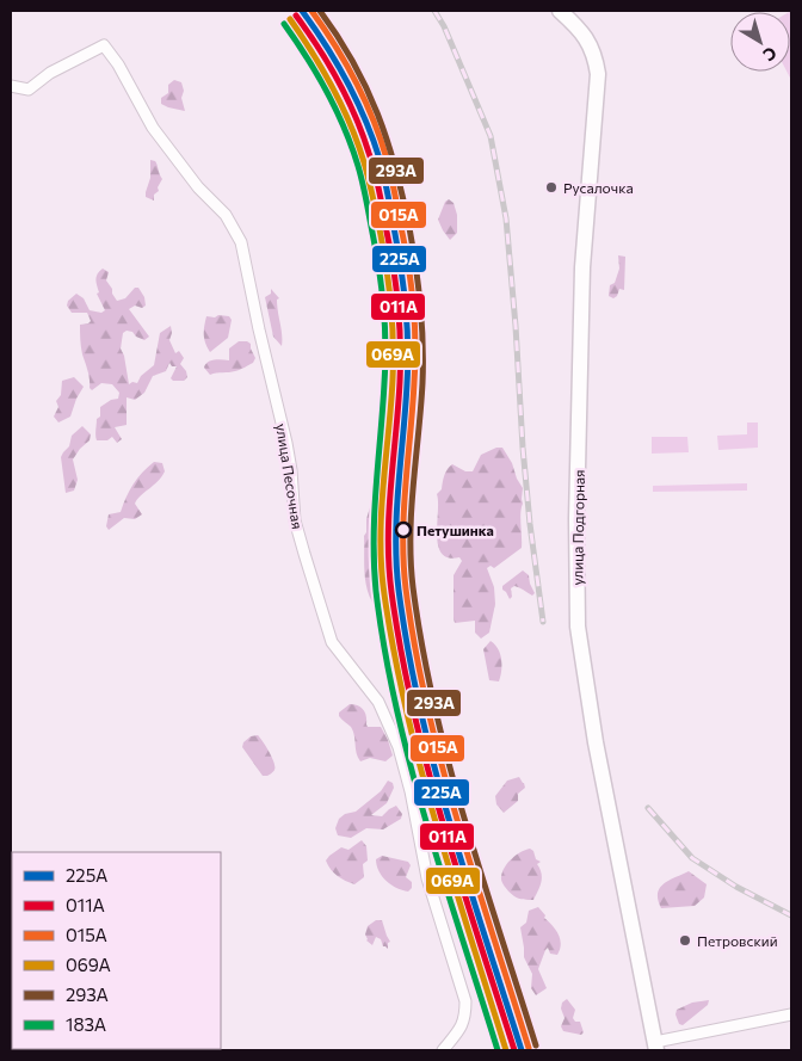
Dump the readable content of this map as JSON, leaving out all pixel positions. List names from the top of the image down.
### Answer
{
  "streets": {
    "main road": ["улица Подгорная"],
    "street": ["улица Песочная"]
  },
  "places": ["Русалочка", "Петушинка", "Петровский"],
  "lines": [
    "transit line 225А",
    "transit line 015А",
    "transit line 293А",
    "transit line 011А",
    "transit line 069А",
    "transit line 183А"
  ],
  "legend": [
    "225А",
    "011А",
    "015А",
    "069А",
    "293А",
    "183А"
  ],
  "north": "bottom right"
}
